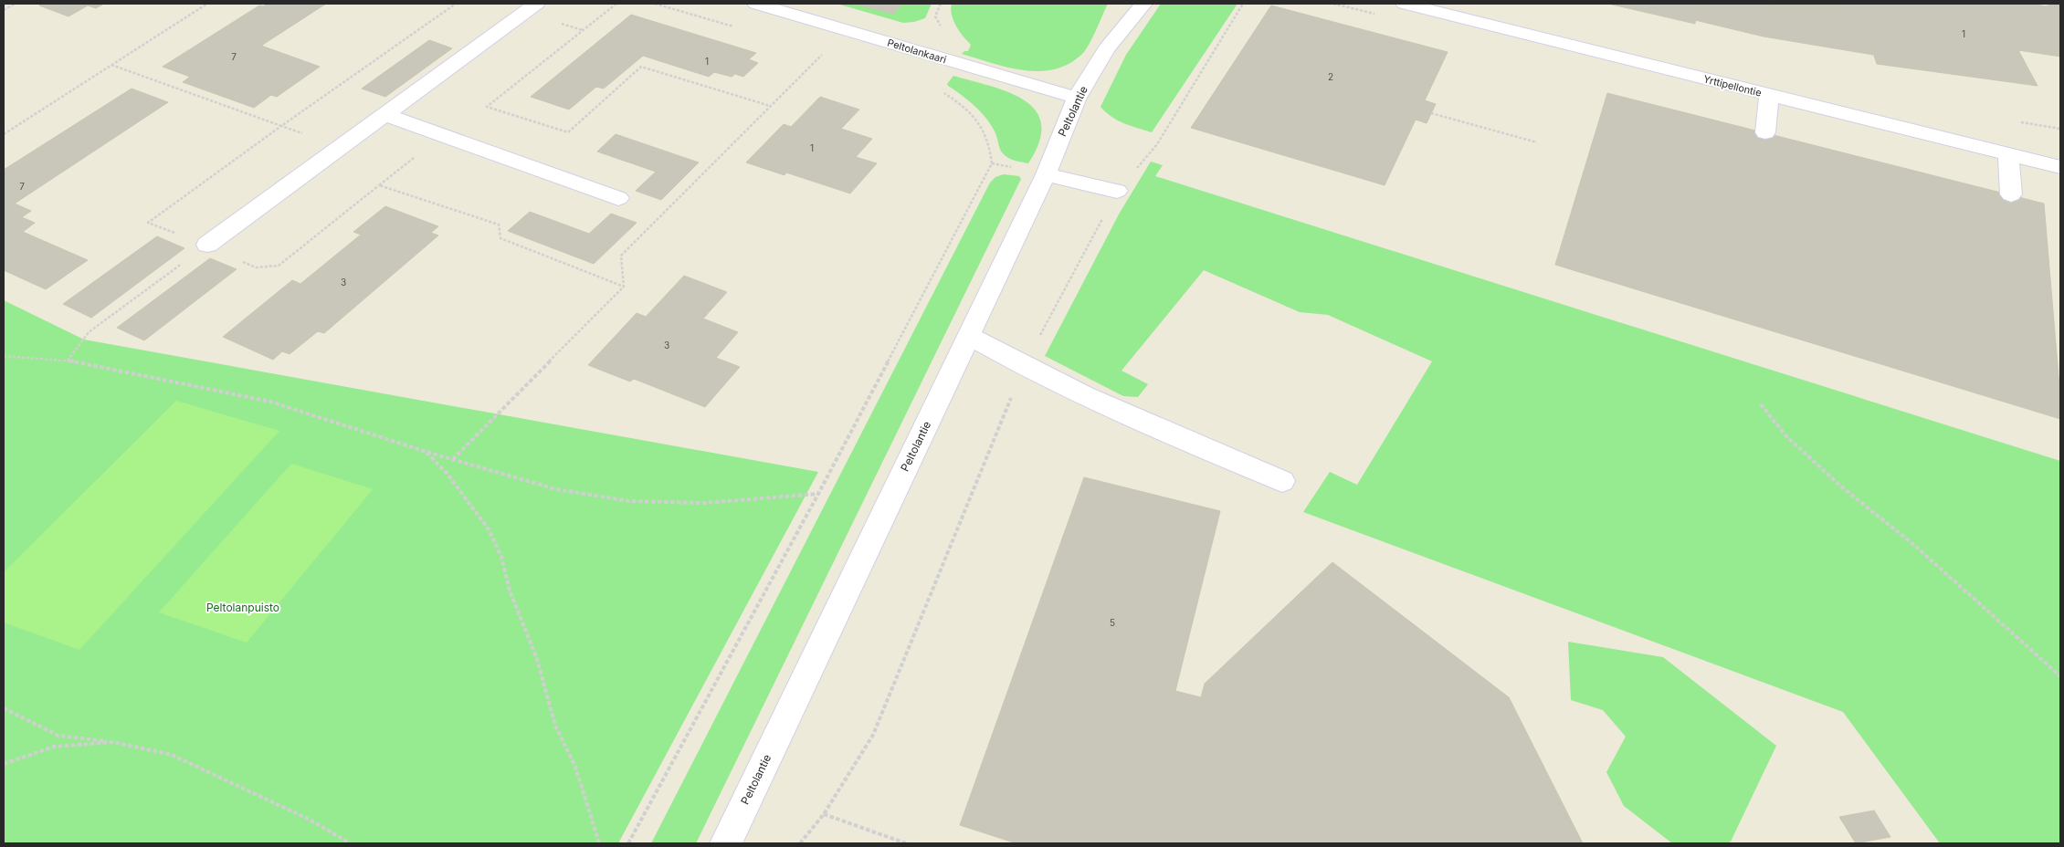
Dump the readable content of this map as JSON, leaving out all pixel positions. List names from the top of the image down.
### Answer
{
  "streets": {
    "street": ["Peltolankaari", "Yrttipellontie", "Peltolantie"]
  },
  "crossings": [
    ["Peltolankaari", "Peltolantie"]
  ],
  "parks": ["Peltolanpuisto"],
  "house_numbers": [
    "1",
    "7",
    "1",
    "2",
    "1",
    "7",
    "3",
    "3",
    "5"
  ]
}
